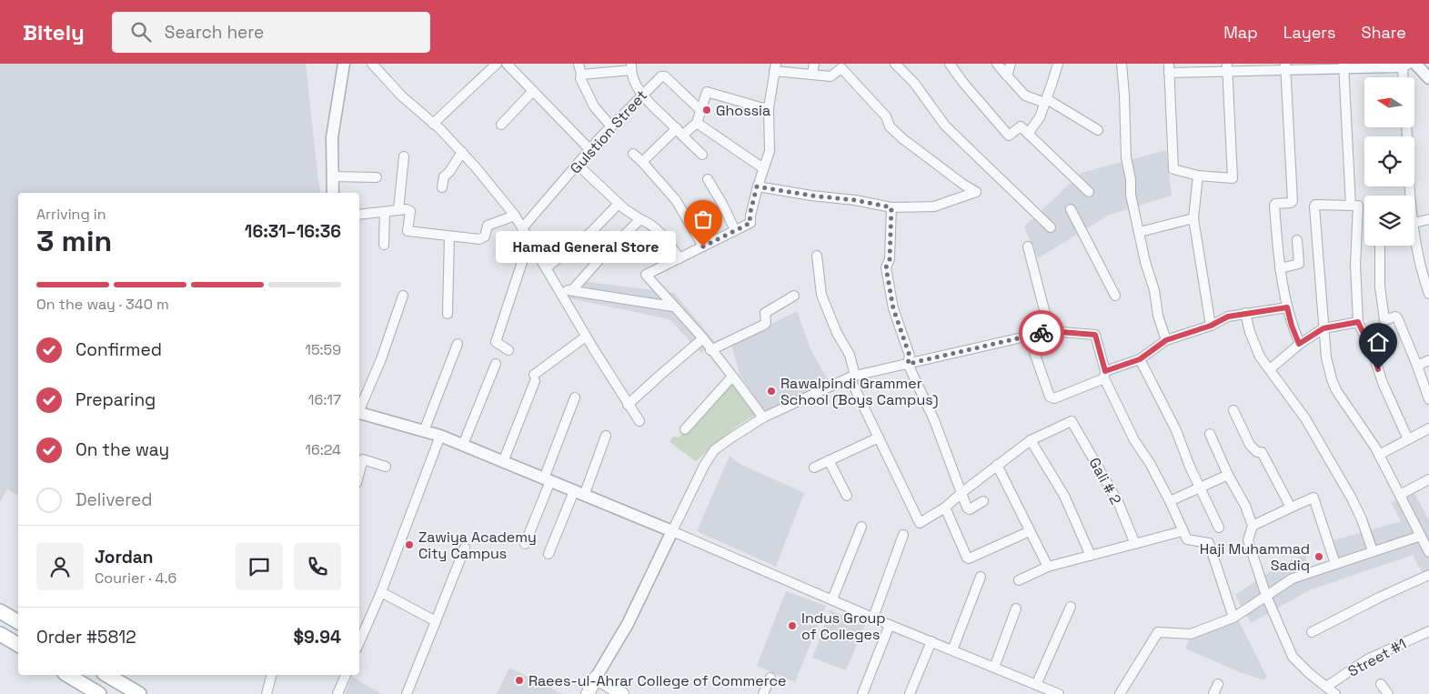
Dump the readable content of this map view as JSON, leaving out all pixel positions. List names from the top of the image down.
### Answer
{
  "streets": {
    "street": ["Gulstion Street", "Gali # 2", "Street #1"]
  },
  "places": [
    "Ghossia",
    "Hamad General Store",
    "Rawalpindi Grammer School (Boys Campus)",
    "Zawiya Academy City Campus",
    "Haji Muhammad Sadiq",
    "Indus Group of Colleges",
    "Raees-ul-Ahrar College of Commerce"
  ],
  "north": "left",
  "page": {
    "header": "Bitely",
    "search": "Search here",
    "nav": ["Map", "Layers", "Share"],
    "heading": ["3 min", "Arriving in", "16:31–16:36"],
    "panel": [
      "Jordan",
      "Courier · 4.6",
      "Order #5812",
      "$9.94"
    ],
    "bubble": "Hamad General Store",
    "bar": "On the way · 340 m",
    "list": [
      ["Confirmed", "15:59"],
      ["Preparing", "16:17"],
      ["On the way", "16:24"],
      "Delivered"
    ]
  }
}
